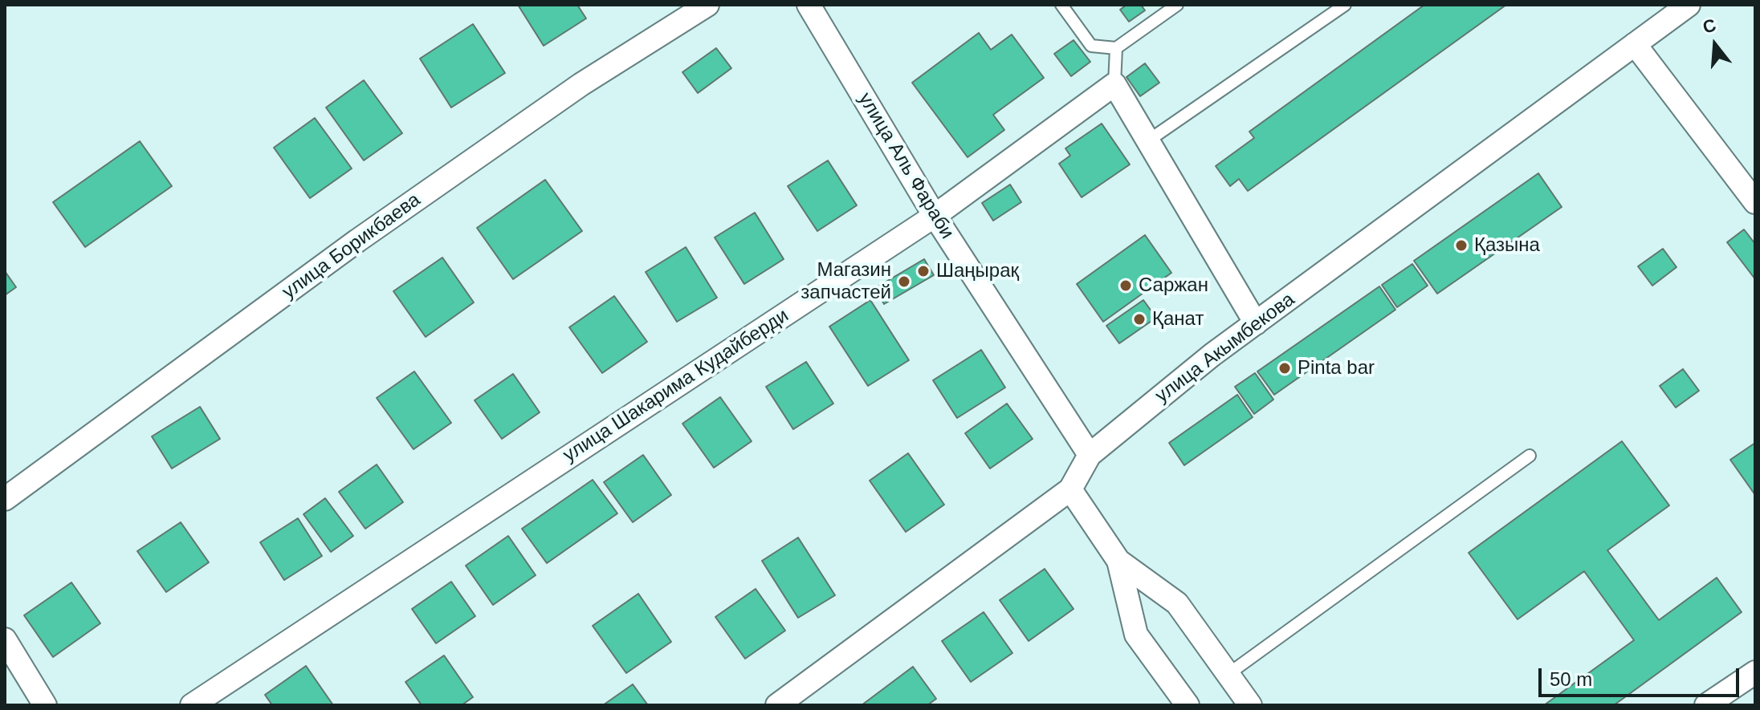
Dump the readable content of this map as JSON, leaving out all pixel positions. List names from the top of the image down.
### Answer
{
  "streets": {
    "street": [
      "улица Аль Фараби",
      "улица Борикбаева",
      "улица Акымбекова",
      "улица Шакарима Кудайберди"
    ]
  },
  "crossings": [
    ["улица Аль Фараби", "улица Акымбекова"],
    ["улица Аль Фараби", "улица Шакарима Кудайберди"]
  ],
  "places": [
    "Қазына",
    "Шаңырақ",
    "Магазин запчастей",
    "Саржан",
    "Қанат",
    "Pinta bar"
  ],
  "scale_bar": "50 m",
  "north": "top"
}
